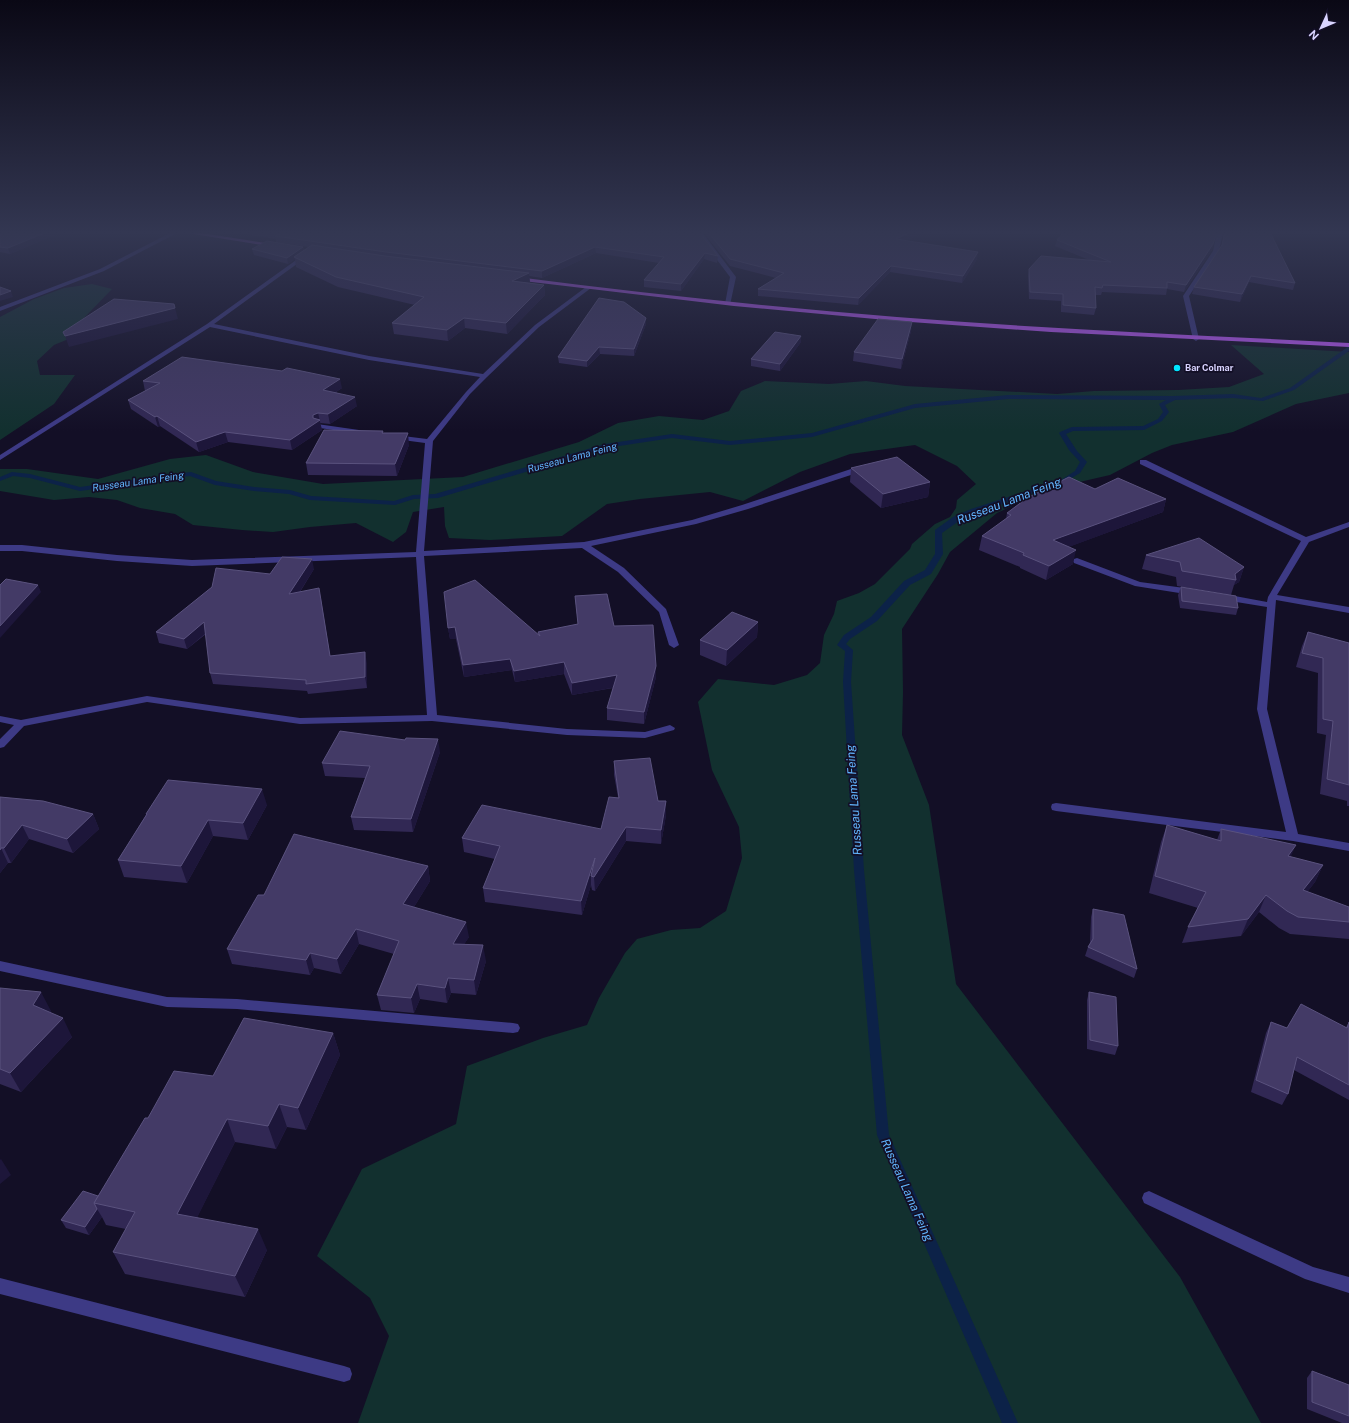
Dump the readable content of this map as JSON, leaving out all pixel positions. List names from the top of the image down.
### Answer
{
  "water": ["Russeau Lama Feing"],
  "places": ["Bar Colmar"],
  "north": "bottom left"
}
